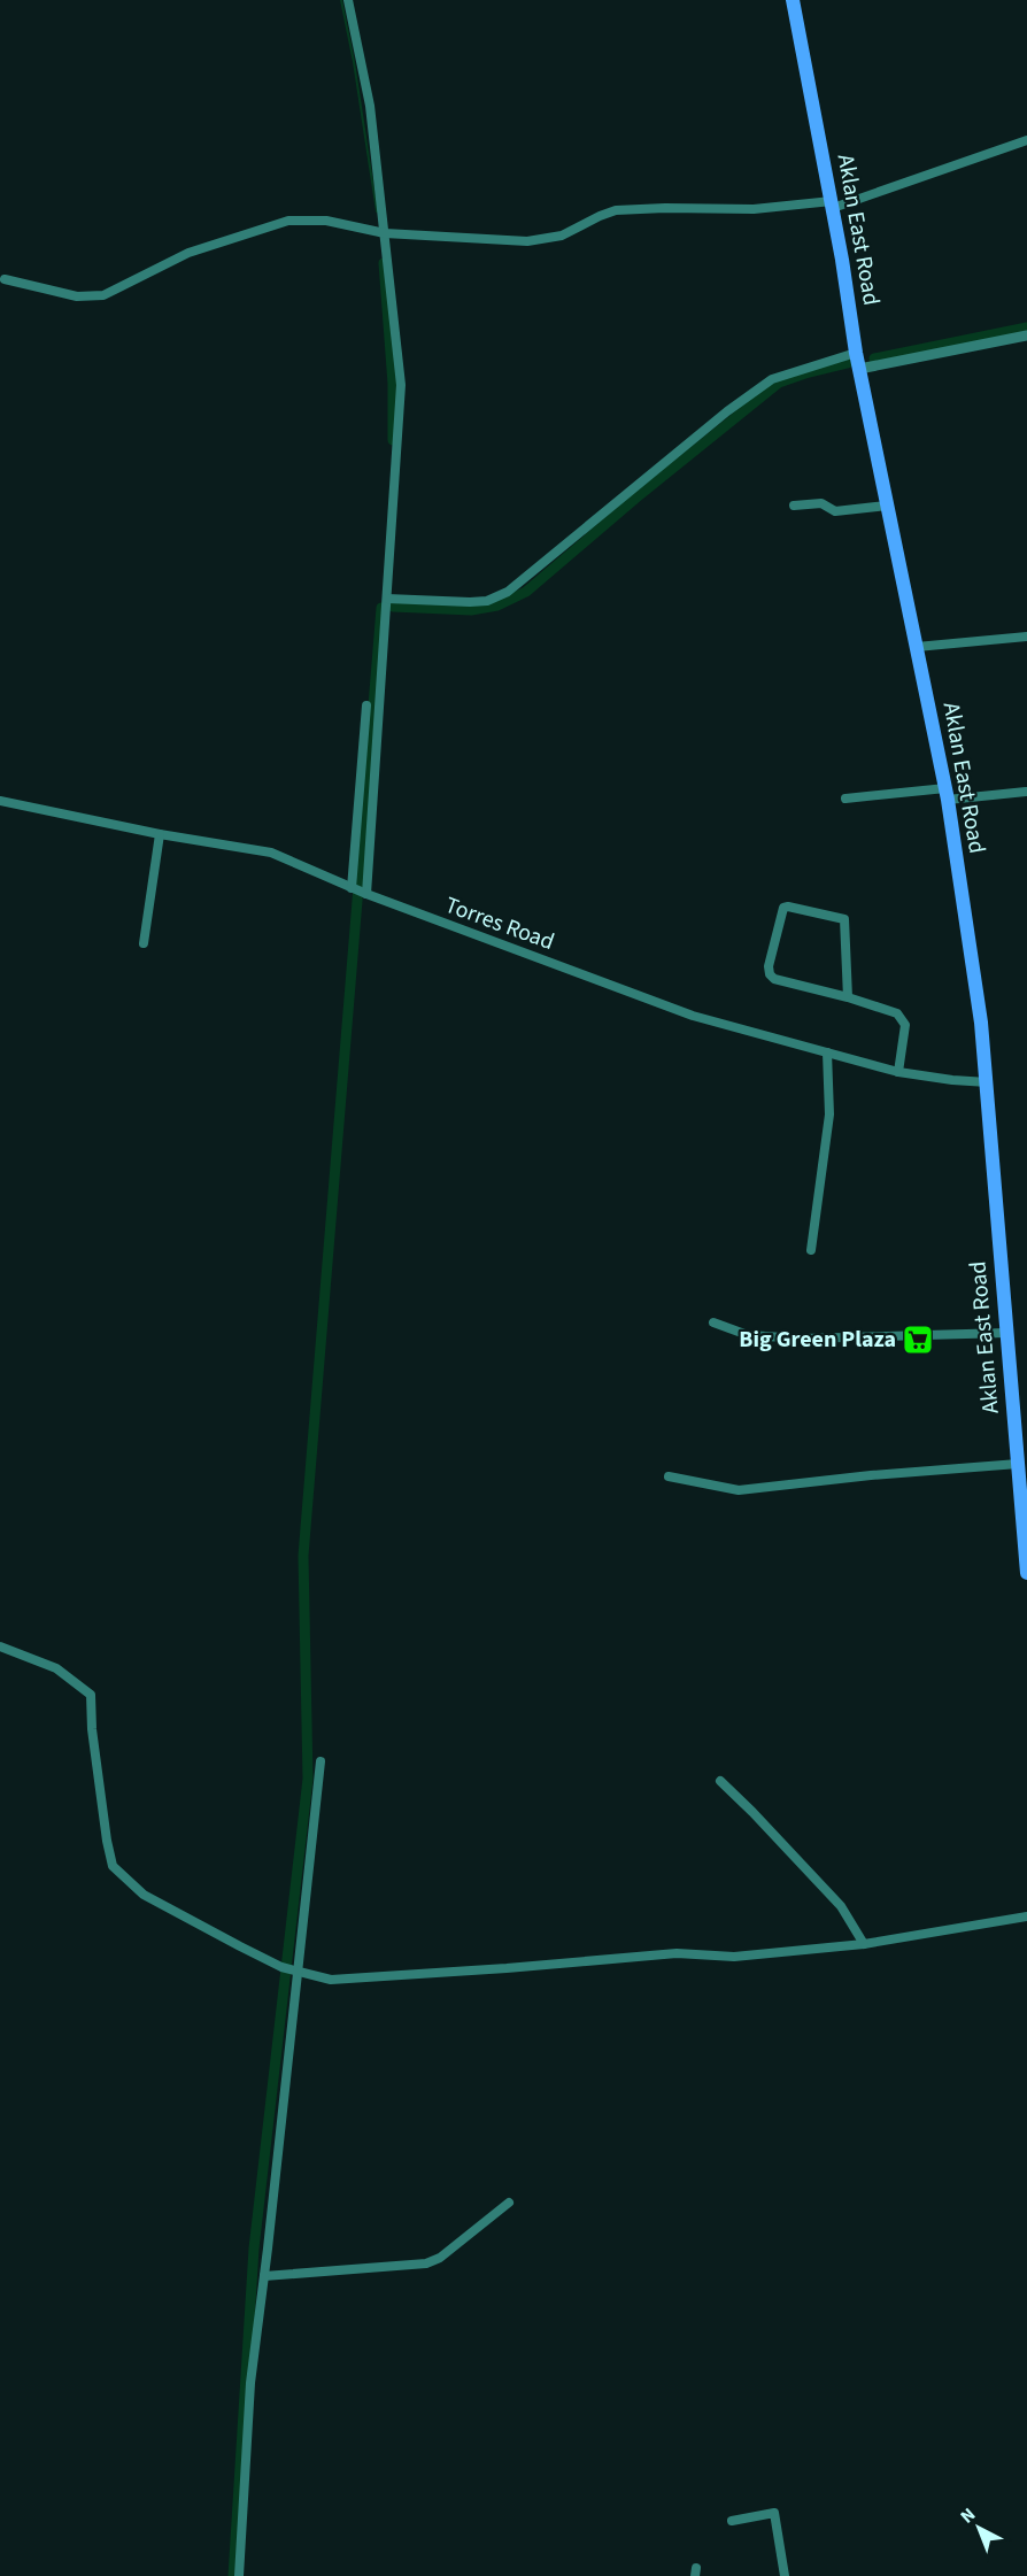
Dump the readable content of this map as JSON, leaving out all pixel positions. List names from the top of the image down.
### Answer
{
  "streets": {
    "main road": ["Aklan East Road"],
    "street": ["Torres Road"]
  },
  "crossings": [
    ["Aklan East Road", "Torres Road"]
  ],
  "places": {
    "supermarket": ["Big Green Plaza"]
  },
  "north": "top left"
}
